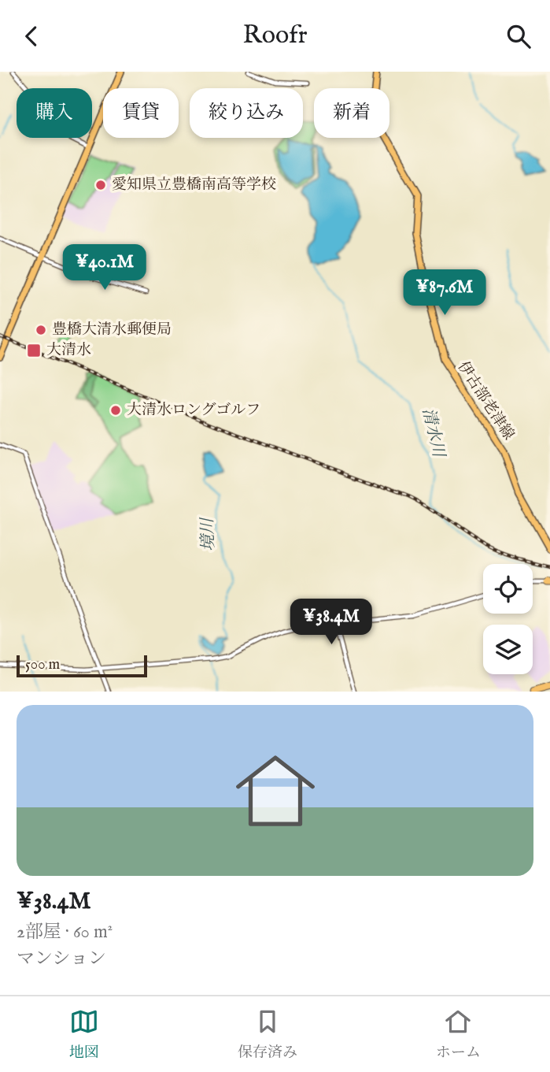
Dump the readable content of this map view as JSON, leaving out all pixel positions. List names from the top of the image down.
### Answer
{
  "streets": {
    "main road": ["伊古部老津線"]
  },
  "water": ["清水川", "境川"],
  "places": {
    "other": ["愛知県立豊橋南高等学校", "豊橋大清水郵便局", "大清水ロングゴルフ"],
    "transit": ["大清水"]
  },
  "scale_bar": "500 m",
  "page": {
    "header": "Roofr",
    "chip": [
      "購入",
      "賃貸",
      "絞り込み",
      "新着"
    ],
    "price": ["¥40.1M", "¥87.6M", "¥38.4M"],
    "scale": "500 m",
    "list": [
      {
        "name": "¥38.4M",
        "note": "2部屋 · 60 m² · マンション"
      }
    ],
    "tabs": ["地図", "保存済み", "ホーム"]
  }
}
